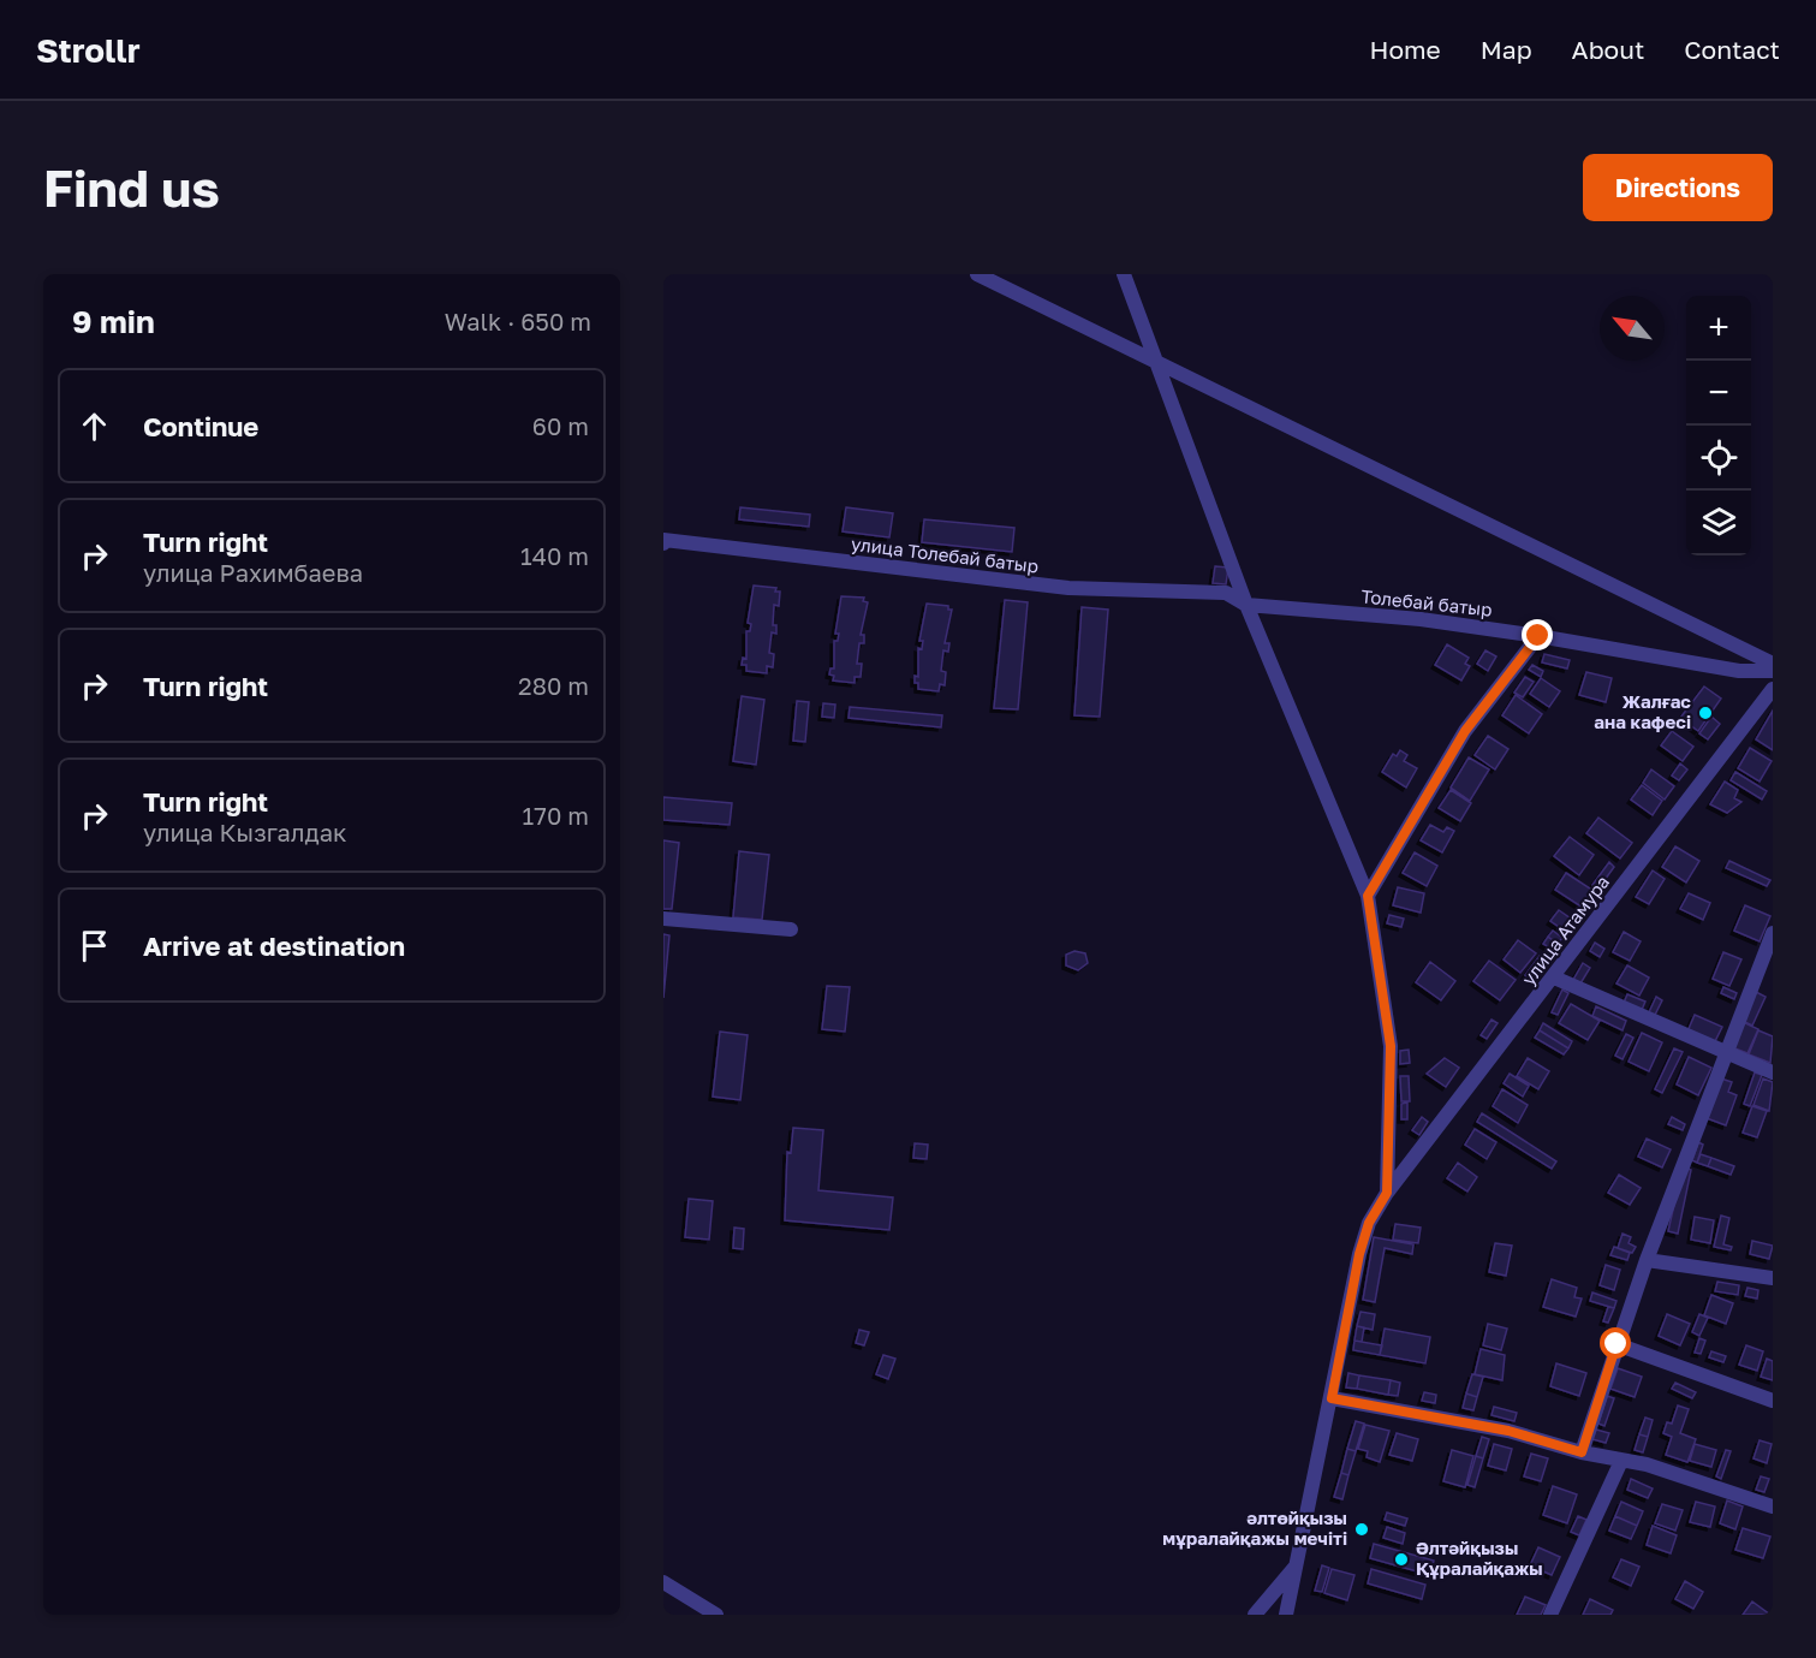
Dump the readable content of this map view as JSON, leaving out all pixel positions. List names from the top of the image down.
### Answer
{
  "streets": {
    "street": ["улица Толебай батыр", "Толебай батыр", "улица Атамура"]
  },
  "crossings": [
    ["улица Толебай батыр", "Толебай батыр"]
  ],
  "places": ["Жалғас ана кафесі", "әлтөйқызы мұралайқажы мечіті", "Әлтәйқызы Құралайқажы"],
  "north": "top left",
  "page": {
    "header": "Strollr",
    "nav": [
      "Home",
      "Map",
      "About",
      "Contact"
    ],
    "buttons": "Directions",
    "title": "Find us",
    "heading": ["9 min", "Walk · 650 m"],
    "map_buttons": ["+", "−"],
    "list": [
      ["Continue", "60 m"],
      ["Turn right", "улица Рахимбаева", "140 m"],
      ["Turn right", "280 m"],
      ["Turn right", "улица Кызгалдак", "170 m"],
      "Arrive at destination"
    ]
  }
}
